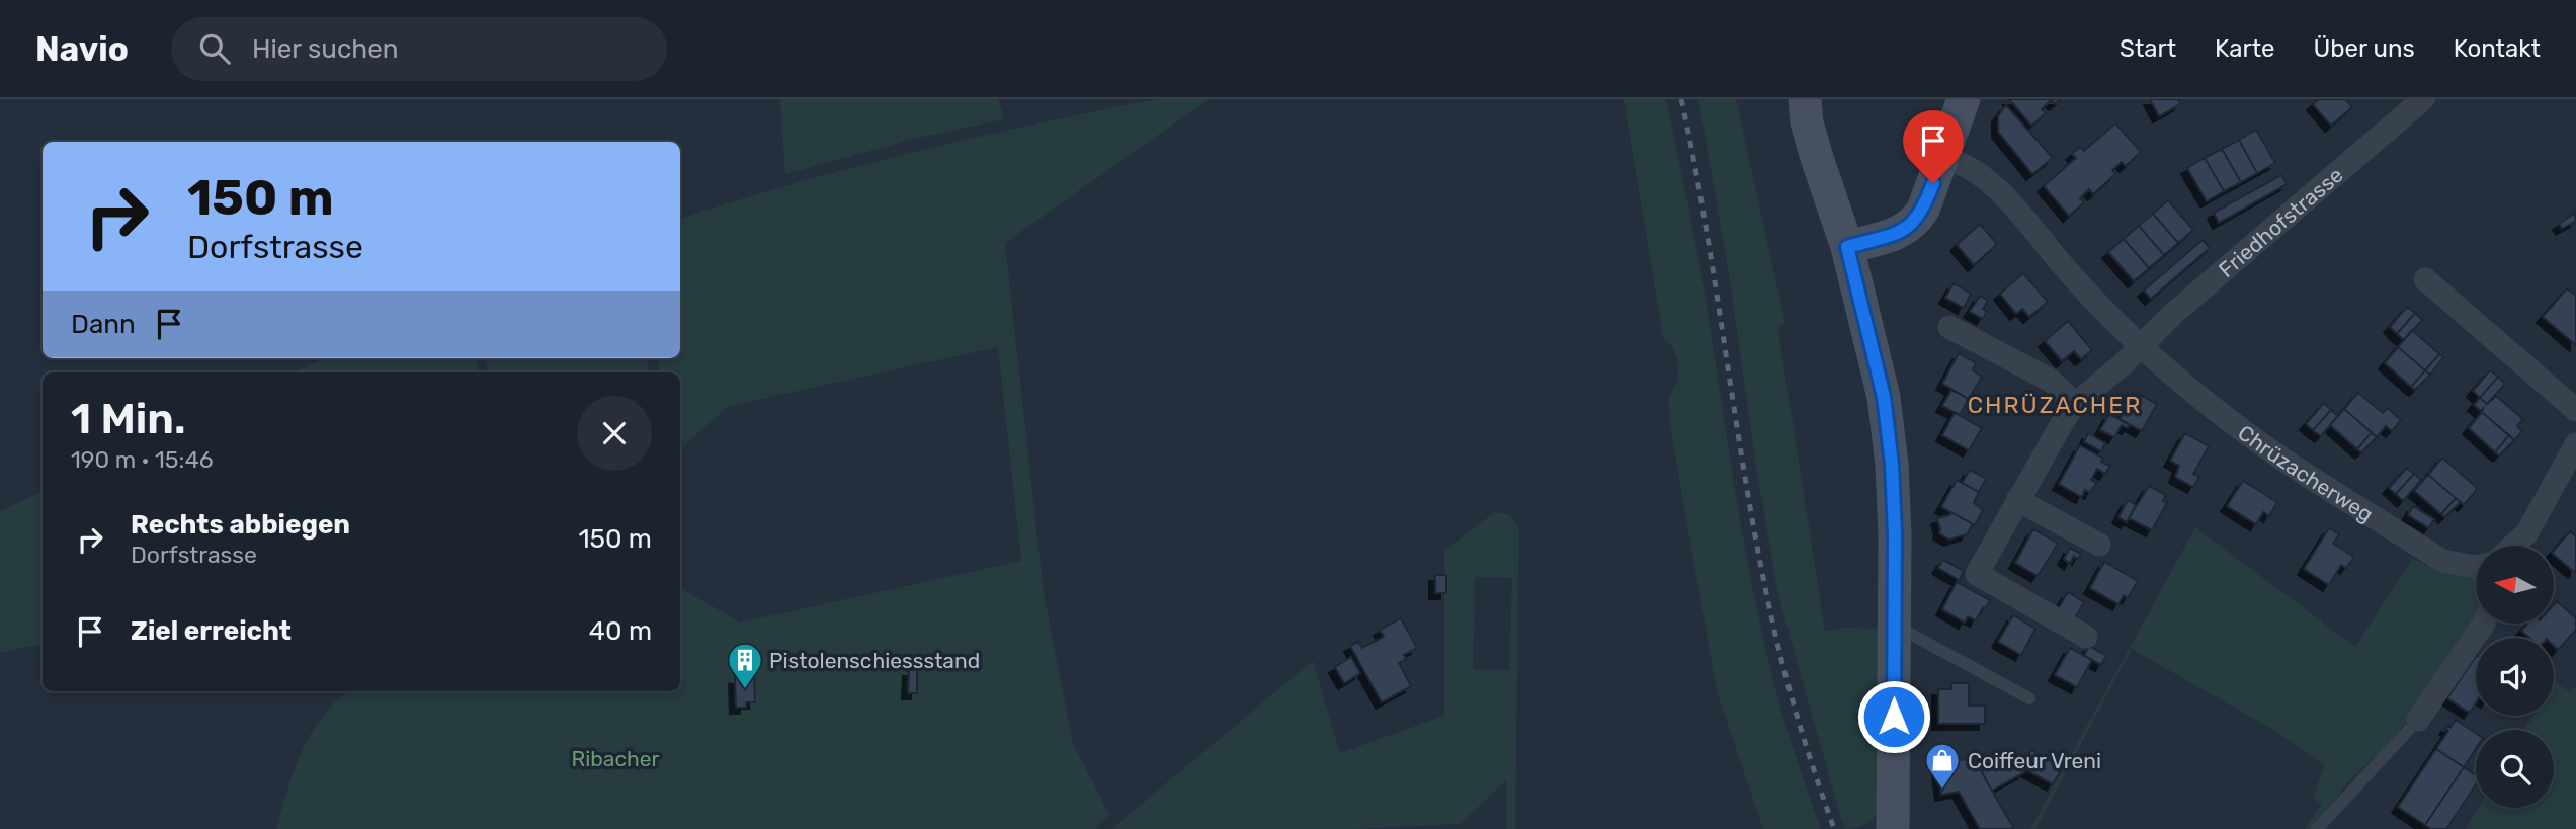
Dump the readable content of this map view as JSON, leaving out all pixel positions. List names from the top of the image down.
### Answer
{
  "streets": {
    "street": ["Friedhofstrasse", "Chrüzacherweg"]
  },
  "crossings": [
    ["Friedhofstrasse", "Chrüzacherweg"]
  ],
  "districts": ["CHRÜZACHER"],
  "parks": ["Ribacher"],
  "places": {
    "building": ["Pistolenschiessstand"],
    "shop": ["Coiffeur Vreni"]
  },
  "north": "left",
  "page": {
    "header": "Navio",
    "search": "Hier suchen",
    "nav": [
      "Start",
      "Karte",
      "Über uns",
      "Kontakt"
    ],
    "turn": ["150 m", "Dorfstrasse"],
    "then": "Dann",
    "heading": ["1 Min.", "190 m · 15:46"],
    "list": [
      {
        "name": "Rechts abbiegen",
        "note": "Dorfstrasse",
        "value": "150 m"
      },
      {
        "name": "Ziel erreicht",
        "value": "40 m"
      }
    ]
  }
}
